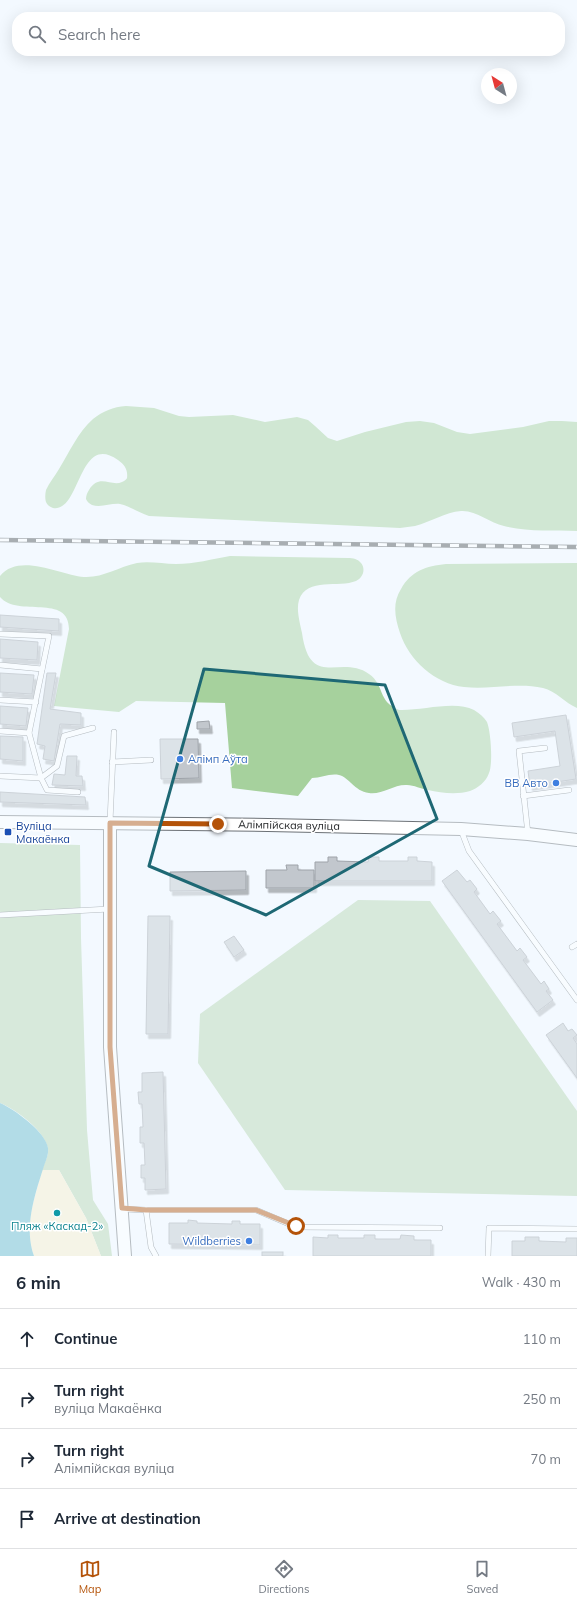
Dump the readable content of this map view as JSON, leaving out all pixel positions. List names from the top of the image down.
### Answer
{
  "streets": {
    "street": ["Алімпійская вуліца"]
  },
  "places": {
    "other": [
      "Алімп Аўта",
      "ВВ Авто",
      "Пляж «Каскад-2»",
      "Wildberries"
    ],
    "transit": ["Вуліца Макаёнка"]
  },
  "north": "top left",
  "page": {
    "search": "Search here",
    "heading": ["6 min", "Walk · 430 m"],
    "list": [
      ["Continue", "110 m"],
      ["Turn right", "вуліца Макаёнка", "250 m"],
      ["Turn right", "Алімпійская вуліца", "70 m"],
      "Arrive at destination"
    ],
    "nav": ["Map", "Directions", "Saved"]
  }
}
